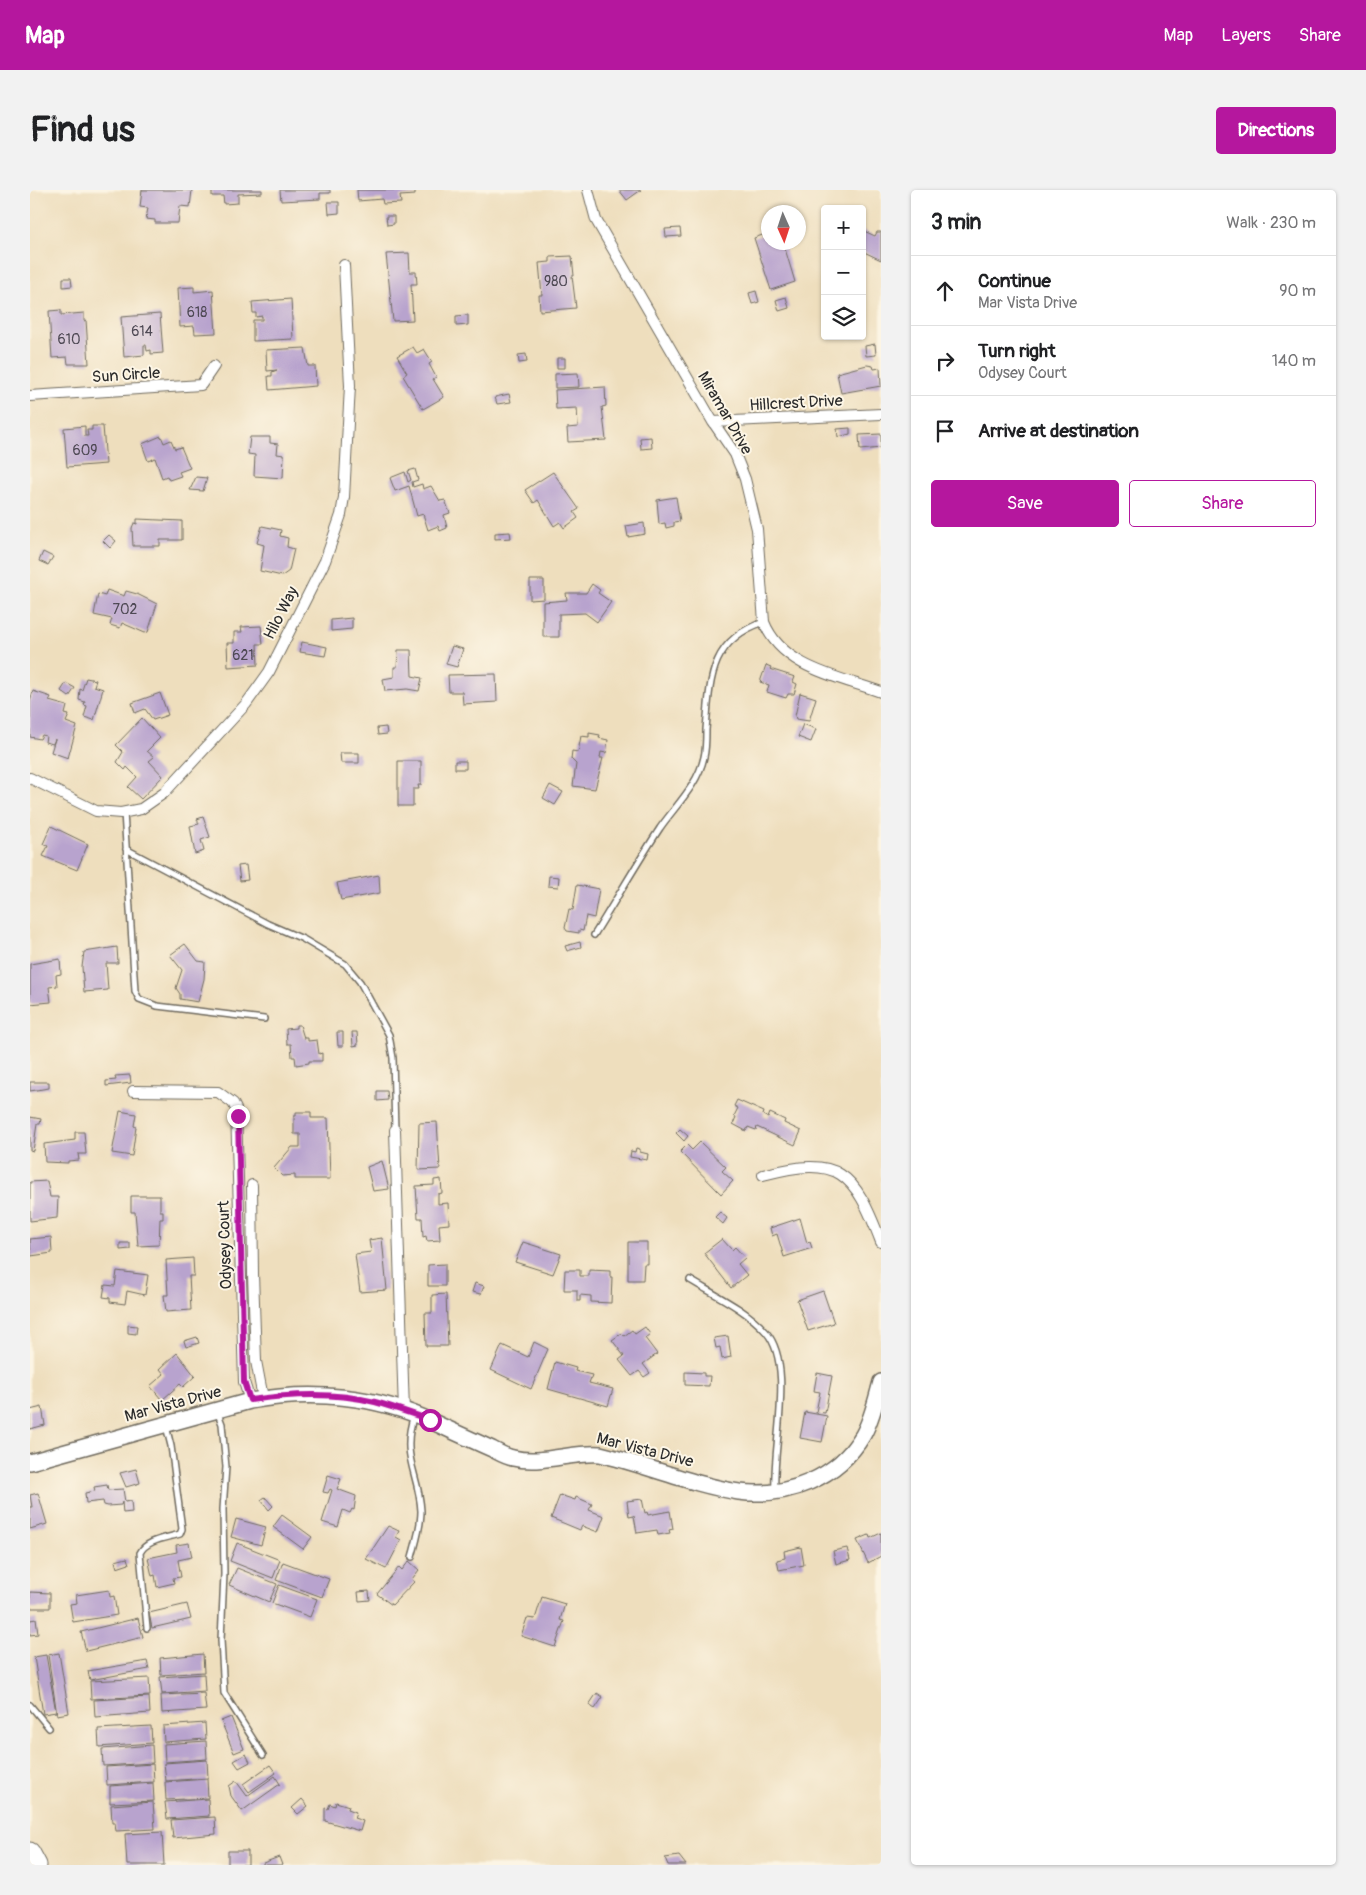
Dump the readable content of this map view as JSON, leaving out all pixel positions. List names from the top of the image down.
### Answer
{
  "streets": {
    "street": [
      "Sun Circle",
      "Hillcrest Drive",
      "Miramar Drive",
      "Hilo Way",
      "Odysey Court",
      "Mar Vista Drive"
    ]
  },
  "crossings": [
    ["Hillcrest Drive", "Miramar Drive"],
    ["Odysey Court", "Mar Vista Drive"]
  ],
  "house_numbers": [
    "980",
    "618",
    "614",
    "610",
    "609",
    "702",
    "621"
  ],
  "north": "bottom",
  "page": {
    "header": "Map",
    "nav": ["Map", "Layers", "Share"],
    "buttons": [
      "Directions",
      ["Save", "Share"]
    ],
    "title": "Find us",
    "heading": ["3 min", "Walk · 230 m"],
    "map_buttons": ["+", "−"],
    "list": [
      ["Continue", "Mar Vista Drive", "90 m"],
      ["Turn right", "Odysey Court", "140 m"],
      "Arrive at destination"
    ]
  }
}
